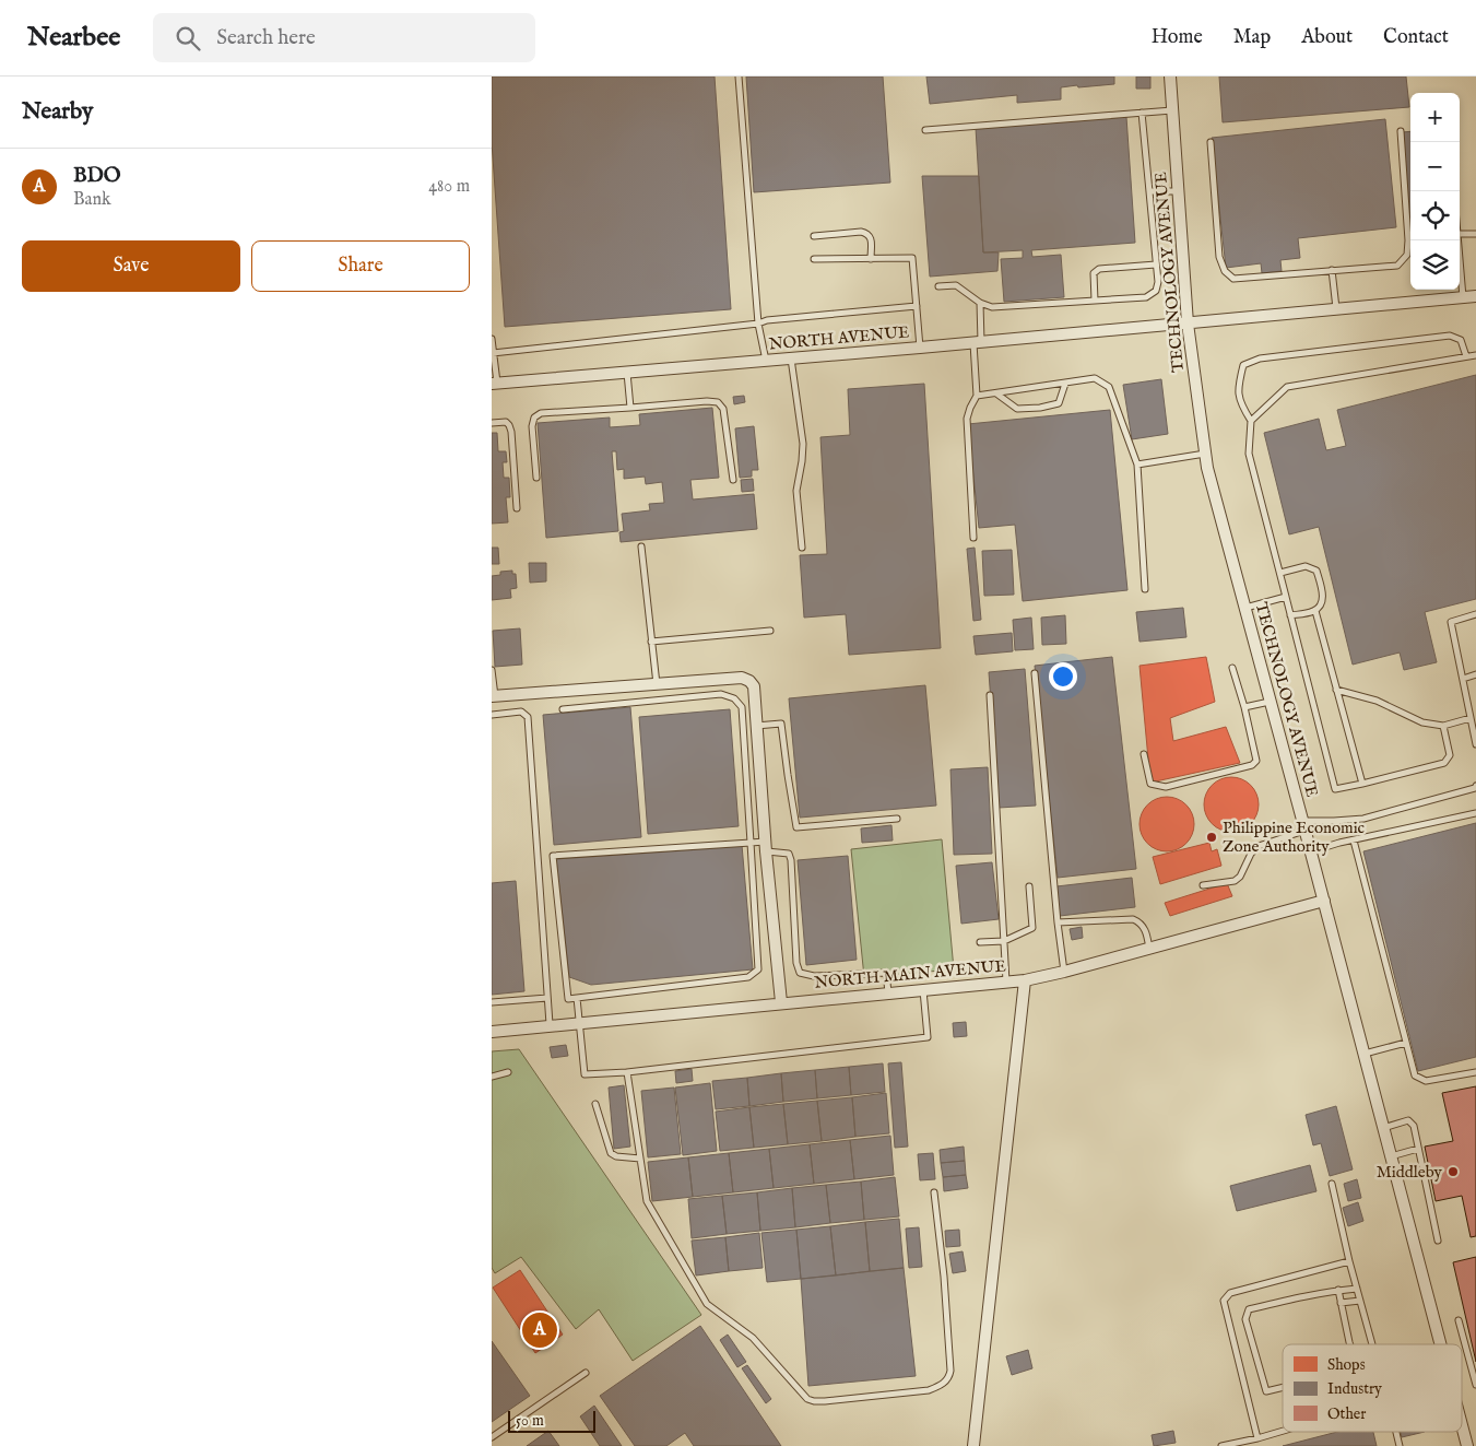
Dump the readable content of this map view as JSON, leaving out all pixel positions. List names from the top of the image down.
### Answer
{
  "streets": {
    "street": ["TECHNOLOGY AVENUE", "NORTH AVENUE", "NORTH MAIN AVENUE"]
  },
  "crossings": [
    ["TECHNOLOGY AVENUE", "NORTH AVENUE"],
    ["TECHNOLOGY AVENUE", "NORTH MAIN AVENUE"]
  ],
  "places": ["Philippine Economic Zone Authority", "Middleby"],
  "legend": ["Shops", "Industry", "Other"],
  "scale_bar": "50 m",
  "page": {
    "header": "Nearbee",
    "search": "Search here",
    "nav": [
      "Home",
      "Map",
      "About",
      "Contact"
    ],
    "heading": "Nearby",
    "map_buttons": ["+", "−"],
    "list": [
      {
        "mark": "A",
        "name": "BDO",
        "note": "Bank",
        "value": "480 m"
      }
    ],
    "buttons": ["Save", "Share"],
    "pins": "A",
    "scale": "50 m"
  }
}
